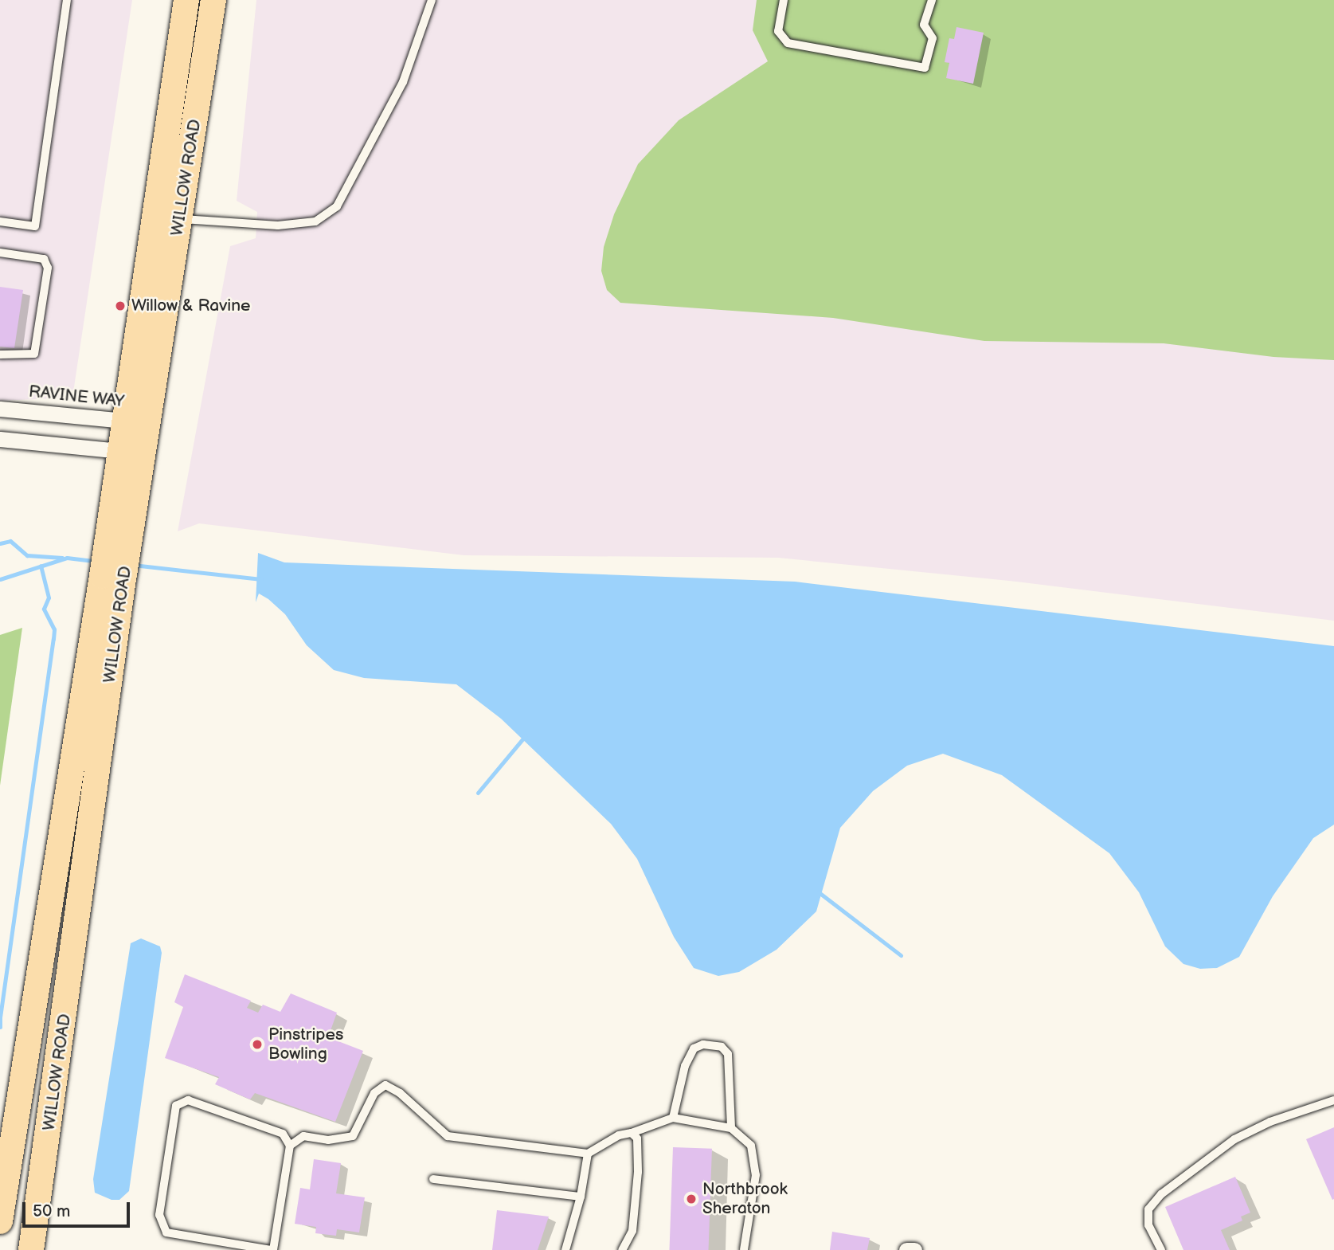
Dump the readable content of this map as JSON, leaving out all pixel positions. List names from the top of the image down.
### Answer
{
  "streets": {
    "main road": ["WILLOW ROAD"],
    "street": ["RAVINE WAY"]
  },
  "crossings": [
    ["WILLOW ROAD", "RAVINE WAY"]
  ],
  "places": ["Willow & Ravine", "Pinstripes Bowling", "Northbrook Sheraton"],
  "scale_bar": "50 m"
}
